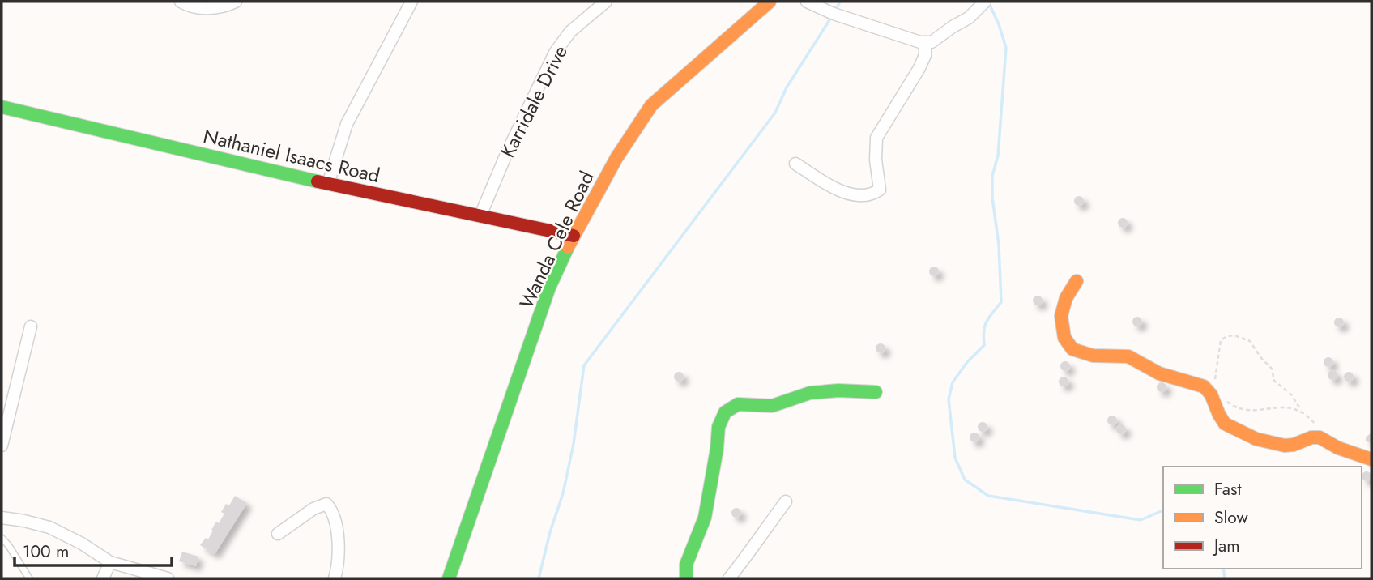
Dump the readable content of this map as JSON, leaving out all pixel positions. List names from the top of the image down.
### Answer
{
  "streets": {
    "street": ["Karridale Drive", "Nathaniel Isaacs Road", "Wanda Cele Road"]
  },
  "crossings": [
    ["Karridale Drive", "Nathaniel Isaacs Road"],
    ["Nathaniel Isaacs Road", "Wanda Cele Road"]
  ],
  "legend": ["Fast", "Slow", "Jam"],
  "scale_bar": "100 m"
}
